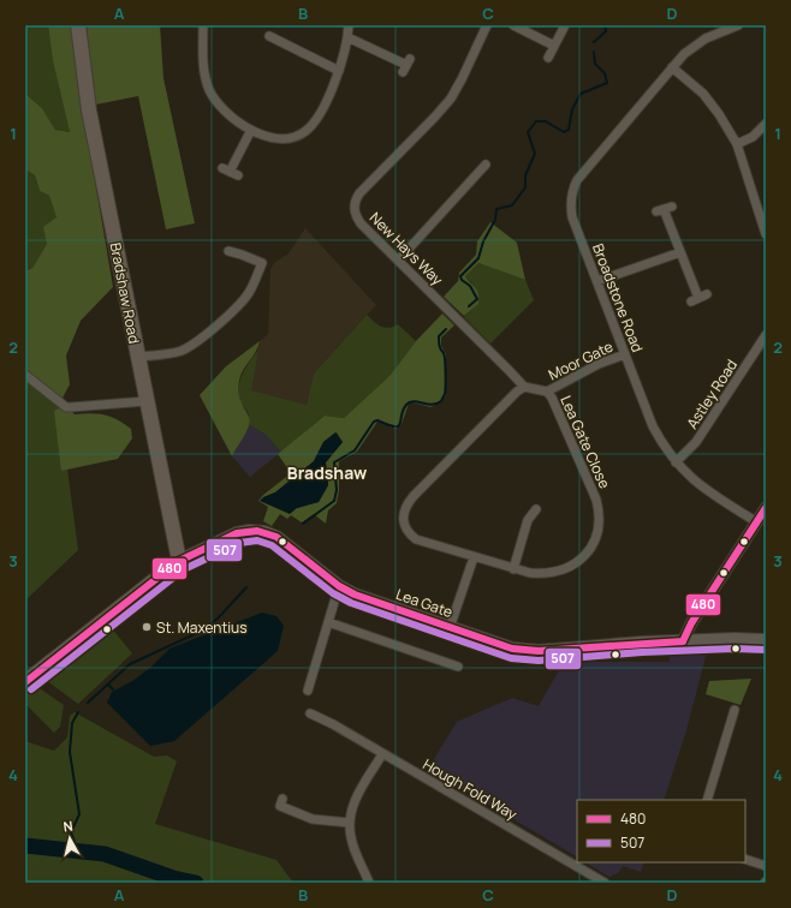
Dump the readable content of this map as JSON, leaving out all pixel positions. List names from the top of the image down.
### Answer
{
  "streets": {
    "main road": ["Bradshaw Road", "Lea Gate"],
    "street": [
      "New Hays Way",
      "Broadstone Road",
      "Moor Gate",
      "Astley Road",
      "Lea Gate Close",
      "Hough Fold Way"
    ]
  },
  "crossings": [
    ["New Hays Way", "Lea Gate Close"],
    ["Bradshaw Road", "Lea Gate"],
    ["Broadstone Road", "Moor Gate"],
    ["Broadstone Road", "Astley Road"],
    ["Moor Gate", "Lea Gate Close"]
  ],
  "districts": ["Bradshaw"],
  "places": ["St. Maxentius"],
  "lines": ["transit line 480", "transit line 507"],
  "legend": ["480", "507"],
  "north": "top",
  "grid": {
    "columns": [
      "A",
      "B",
      "C",
      "D"
    ],
    "rows": [
      "1",
      "2",
      "3",
      "4"
    ]
  }
}
